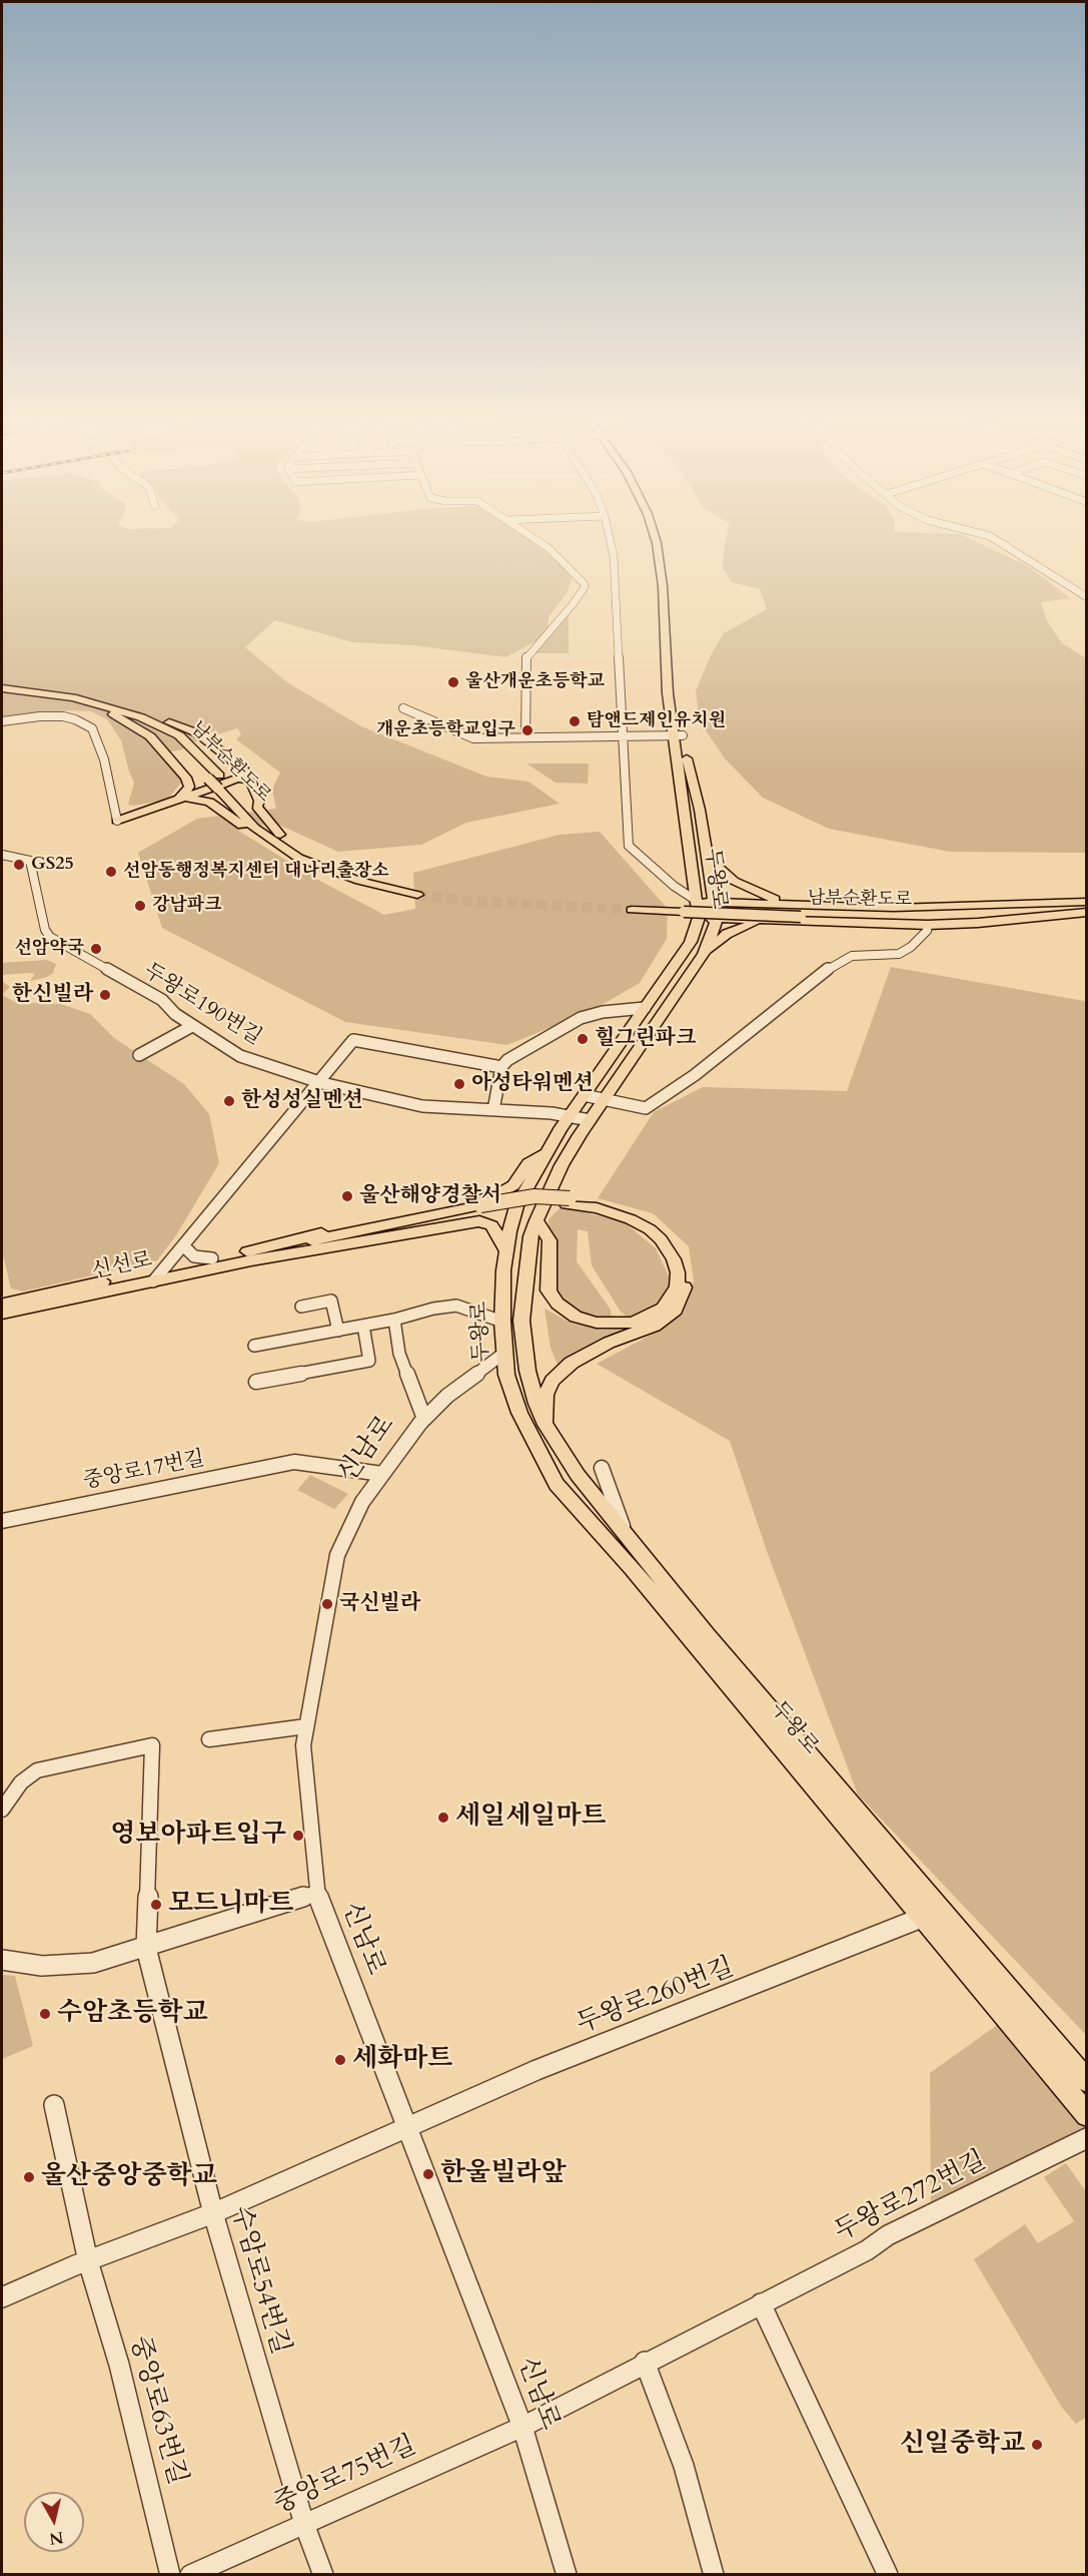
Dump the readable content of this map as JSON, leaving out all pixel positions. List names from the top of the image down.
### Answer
{
  "streets": {
    "main road": ["남부순환도로", "두왕로", "신선로"],
    "street": [
      "두왕로190번길",
      "신남로",
      "중앙로17번길",
      "두왕로260번길",
      "두왕로272번길",
      "수암로54번길",
      "중앙로63번길",
      "중앙로75번길"
    ]
  },
  "crossings": [
    ["두왕로", "두왕로190번길"],
    ["두왕로", "신남로"],
    ["두왕로", "두왕로260번길"],
    ["신남로", "중앙로17번길"],
    ["신남로", "두왕로260번길"],
    ["신남로", "두왕로272번길"],
    ["신남로", "중앙로75번길"],
    ["두왕로272번길", "중앙로75번길"],
    ["수암로54번길", "중앙로75번길"]
  ],
  "places": [
    "울산개운초등학교",
    "탐앤드제인유치원",
    "개운초등학교입구",
    "GS25",
    "선암동행정복지센터 대나리출장소",
    "강남파크",
    "선암약국",
    "한신빌라",
    "힐그린파크",
    "아성타워멘션",
    "한성성실멘션",
    "울산해양경찰서",
    "국신빌라",
    "세일세일마트",
    "영보아파트입구",
    "모드니마트",
    "수암초등학교",
    "세화마트",
    "한울빌라앞",
    "울산중앙중학교",
    "신일중학교"
  ],
  "north": "bottom"
}
